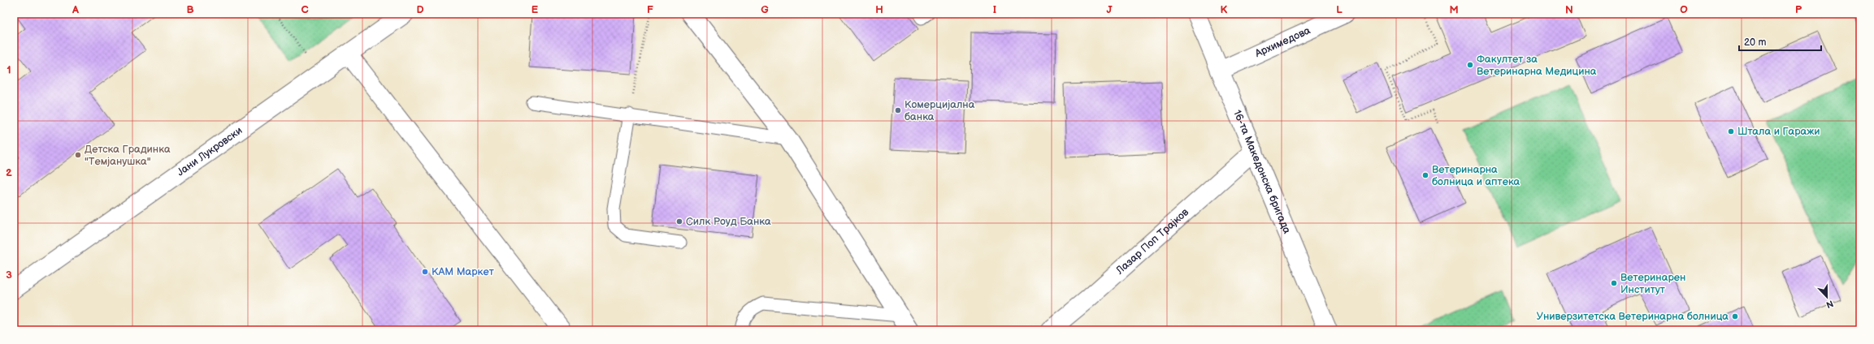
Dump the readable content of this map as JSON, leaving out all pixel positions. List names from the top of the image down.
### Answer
{
  "streets": {
    "street": [
      "Архимедова",
      "Јани Лукровски",
      "16-та Македонска бригада",
      "Лазар Поп Трајков"
    ]
  },
  "crossings": [
    ["Архимедова", "16-та Македонска бригада"],
    ["16-та Македонска бригада", "Лазар Поп Трајков"]
  ],
  "places": [
    "Факултет за Ветеринарна Медицина",
    "Комерцијална банка",
    "Штала и Гаражи",
    "Детска Градинка \"Темјанушка\"",
    "Ветеринарна болница и аптека",
    "Силк Роуд Банка",
    "КАМ Маркет",
    "Ветеринарен Институт",
    "Универзитетска Ветеринарна болница"
  ],
  "scale_bar": "20 m",
  "north": "bottom",
  "grid": {
    "columns": [
      "A",
      "B",
      "C",
      "D",
      "E",
      "F",
      "G",
      "H",
      "I",
      "J",
      "K",
      "L",
      "M",
      "N",
      "O",
      "P"
    ],
    "rows": ["1", "2", "3"]
  }
}
